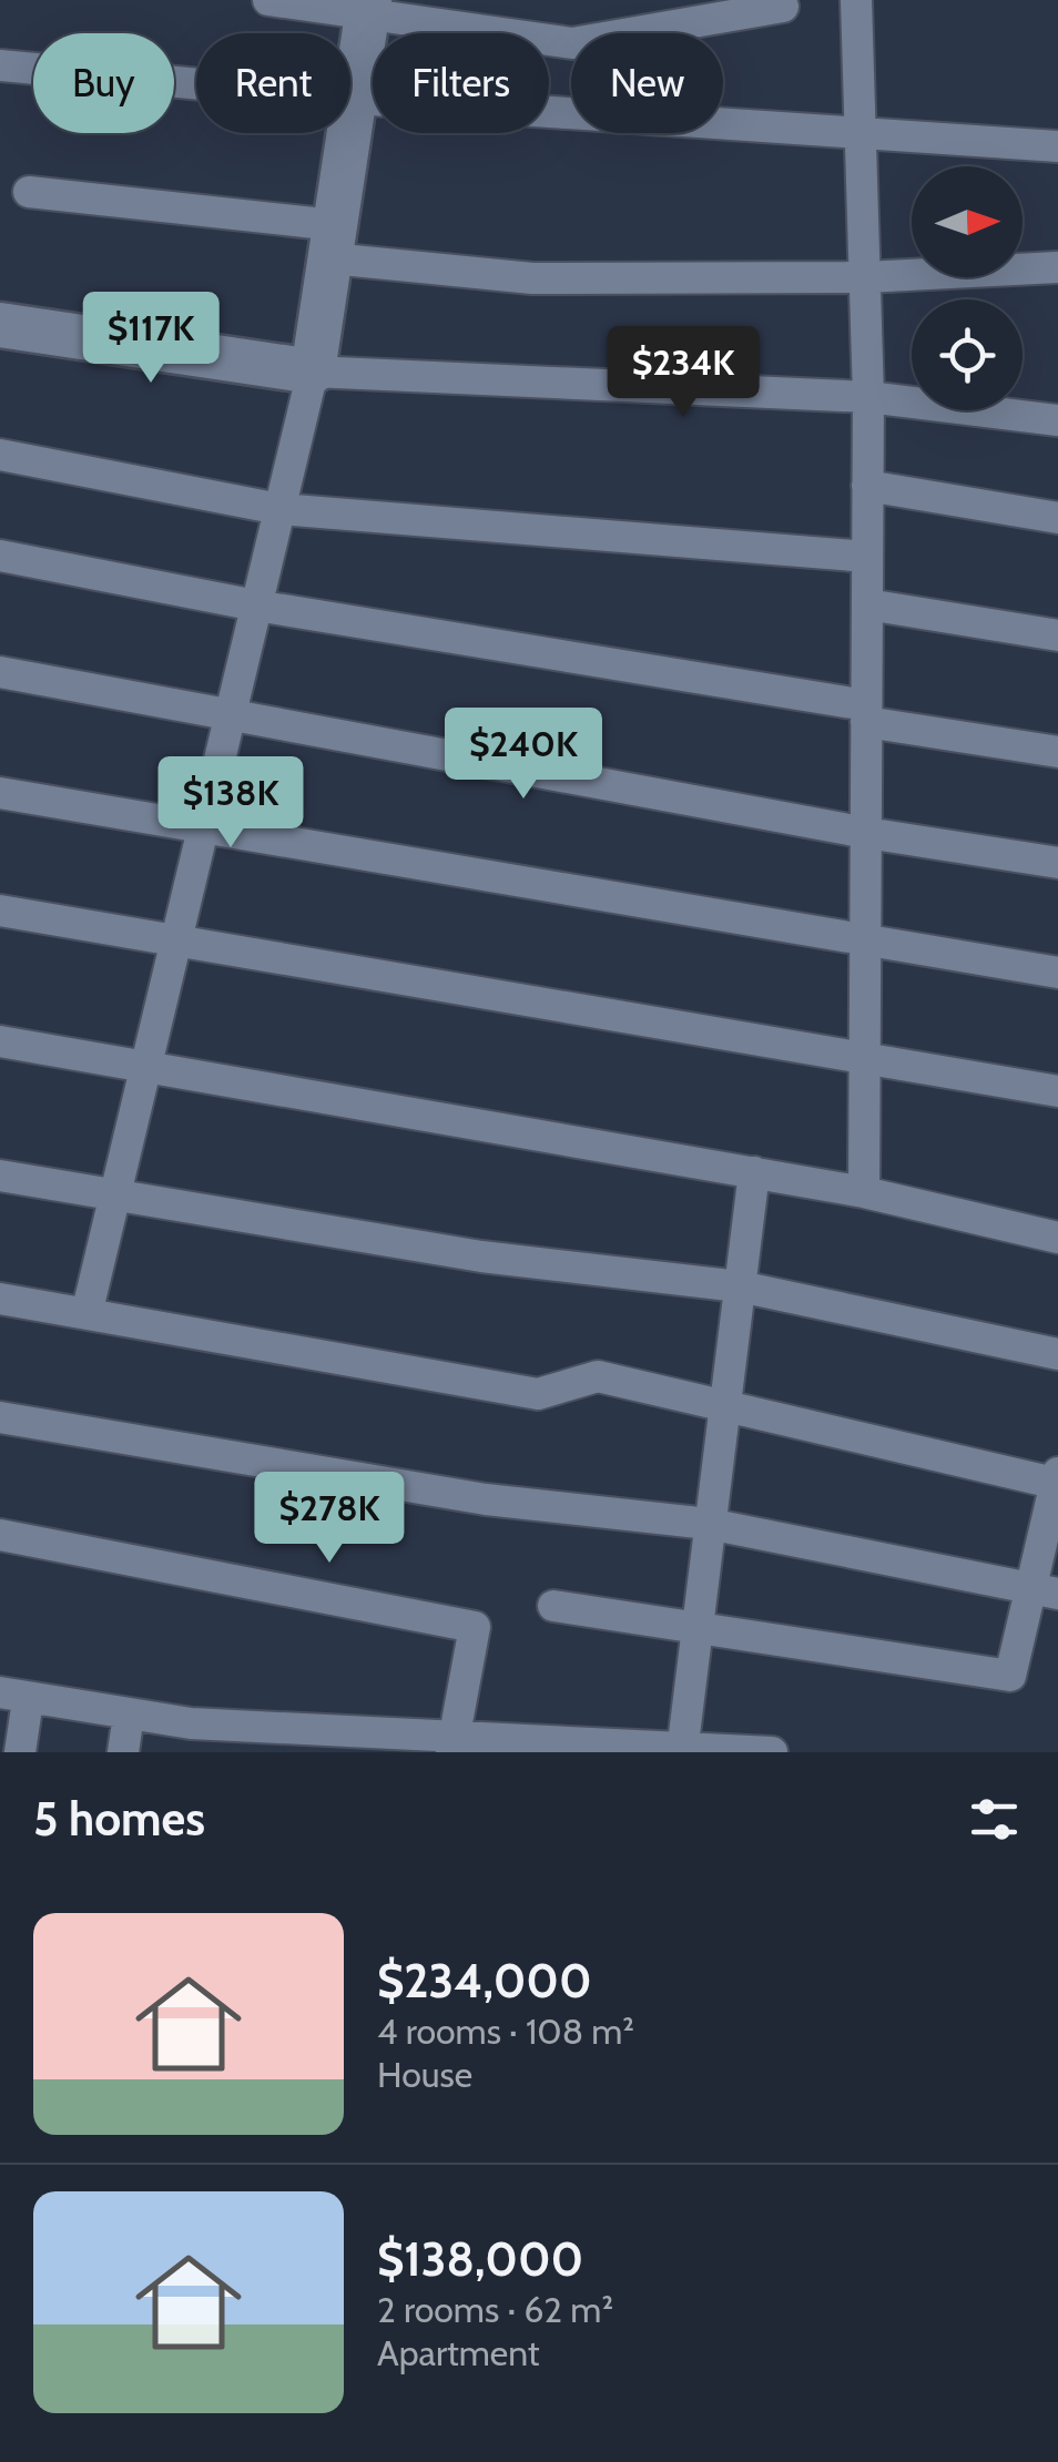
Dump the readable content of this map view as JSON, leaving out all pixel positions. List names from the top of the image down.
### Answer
{
  "north": "right",
  "page": {
    "chip": [
      "Buy",
      "Rent",
      "Filters",
      "New"
    ],
    "price": [
      "$117K",
      "$234K",
      "$240K",
      "$138K",
      "$278K"
    ],
    "heading": "5 homes",
    "list": [
      {
        "name": "$234,000",
        "note": "4 rooms · 108 m² · House"
      },
      {
        "name": "$138,000",
        "note": "2 rooms · 62 m² · Apartment"
      }
    ]
  }
}
